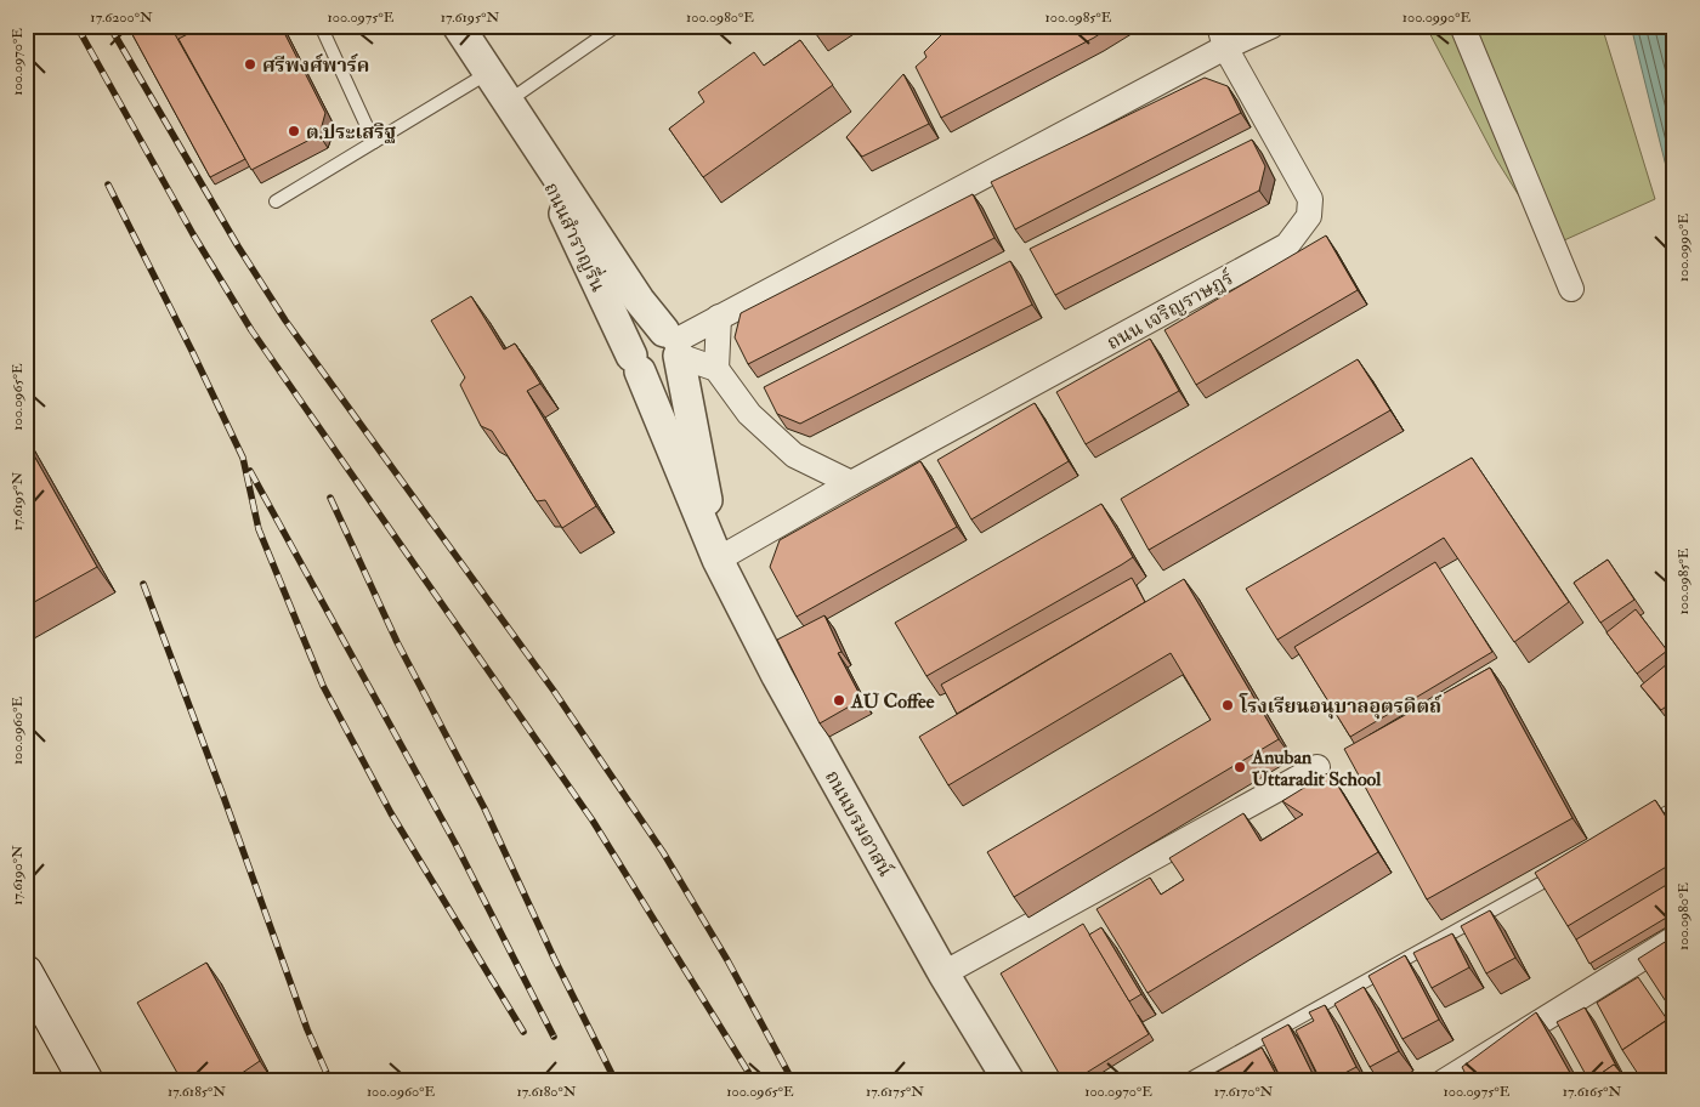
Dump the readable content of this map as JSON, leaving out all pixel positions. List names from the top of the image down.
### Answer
{
  "streets": {
    "street": ["ถนนสำราญรื่น", "ถนน เจริญราษฎร์", "ถนนบรมอาสน์"]
  },
  "crossings": [
    ["ถนนสำราญรื่น", "ถนนบรมอาสน์"],
    ["ถนน เจริญราษฎร์", "ถนนบรมอาสน์"]
  ],
  "places": [
    "ศรีพงศ์พาร์ค",
    "ต.ประเสริฐ",
    "AU Coffee",
    "โรงเรียนอนุบาลอุตรดิตถ์",
    "Anuban Uttaradit School"
  ],
  "coordinates": [
    "17.6200°N",
    "100.0975°E",
    "17.6195°N",
    "100.0980°E",
    "100.0985°E",
    "100.0990°E",
    "100.0970°E",
    "100.0965°E",
    "100.0960°E",
    "17.6190°N",
    "17.6185°N",
    "17.6180°N",
    "17.6175°N",
    "17.6170°N",
    "17.6165°N"
  ]
}
